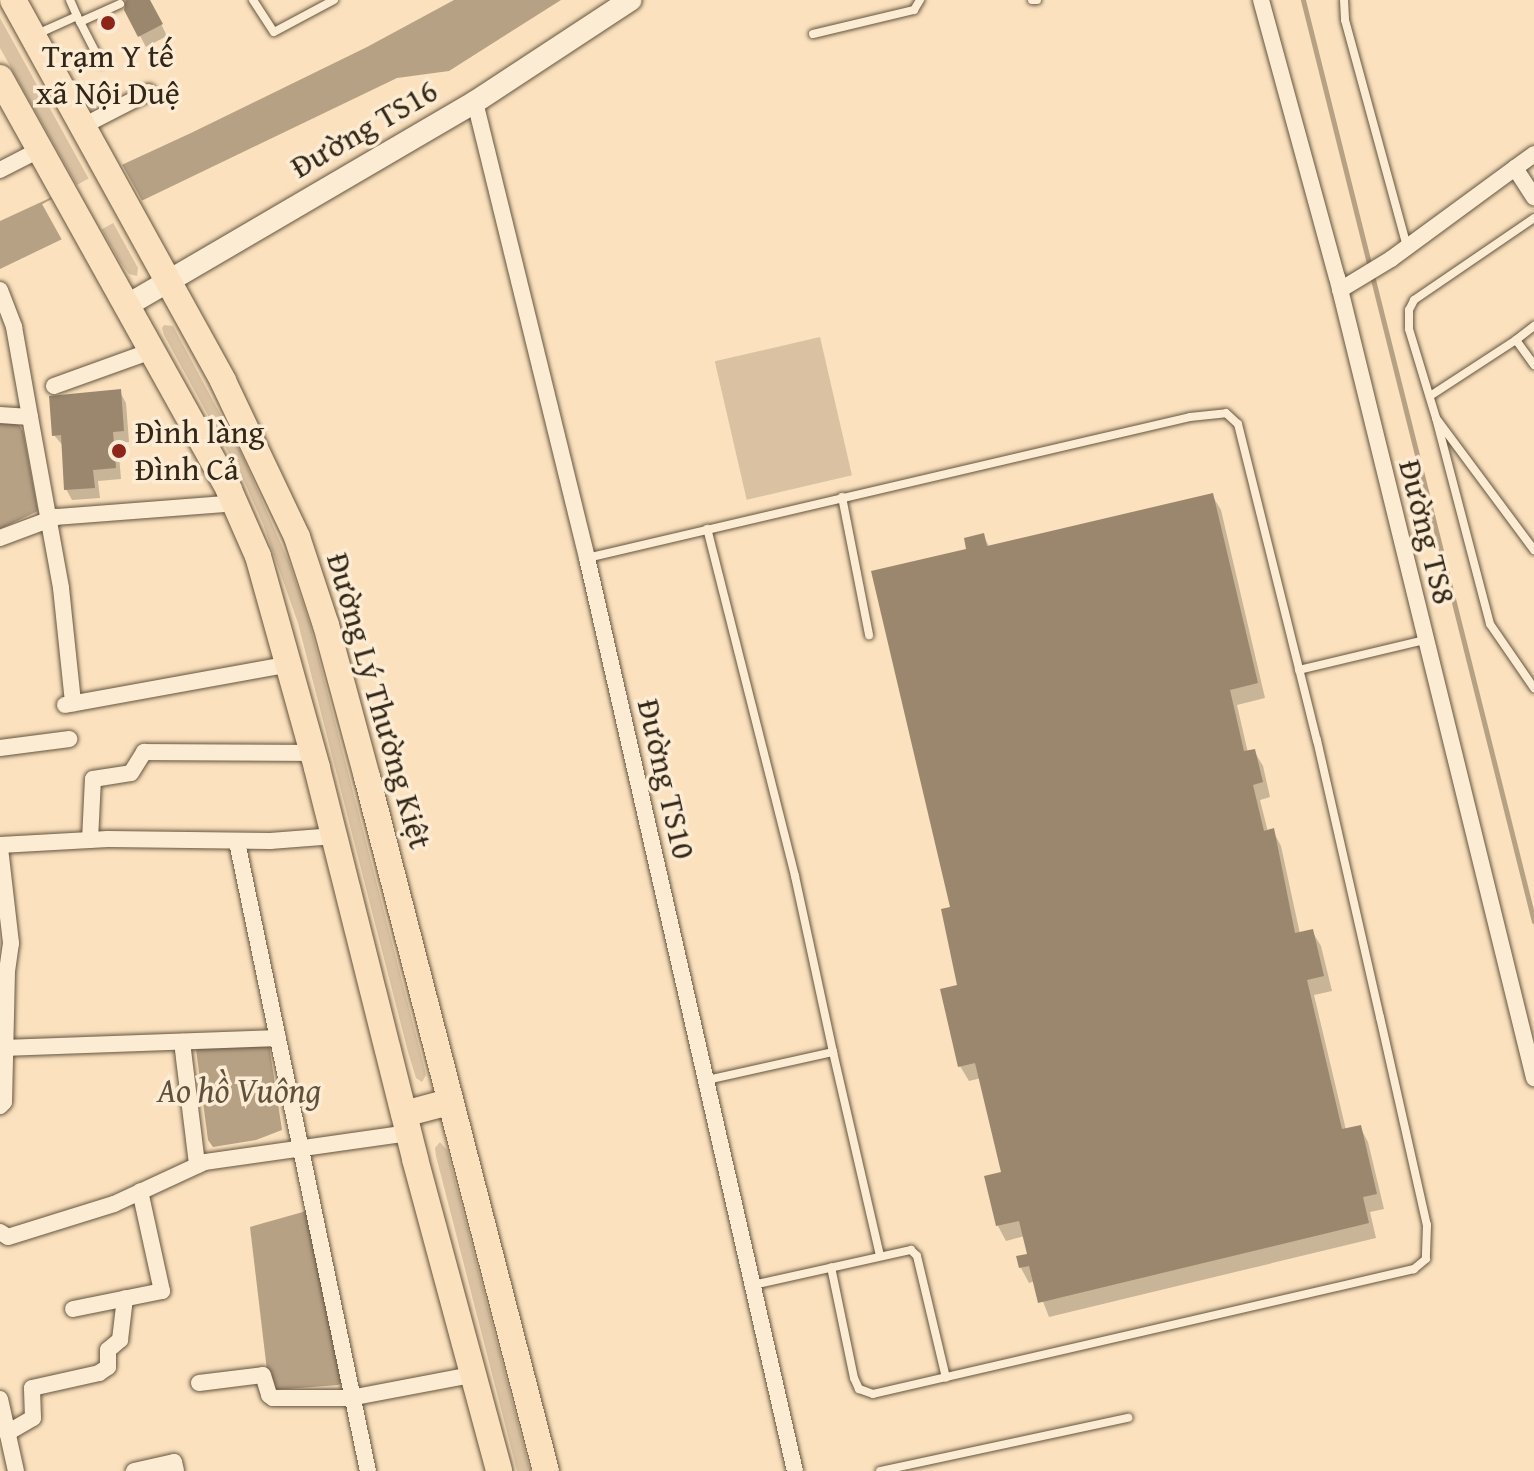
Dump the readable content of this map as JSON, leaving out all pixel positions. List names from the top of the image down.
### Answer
{
  "streets": {
    "main road": ["Đường Lý Thường Kiệt"],
    "street": ["Đường TS16", "Đường TS8", "Đường TS10"]
  },
  "crossings": [
    ["Đường TS16", "Đường Lý Thường Kiệt"],
    ["Đường TS16", "Đường TS10"]
  ],
  "water": ["Ao hồ Vuông"],
  "places": ["Trạm Y tế xã Nội Duệ", "Đình làng Đình Cả"]
}
